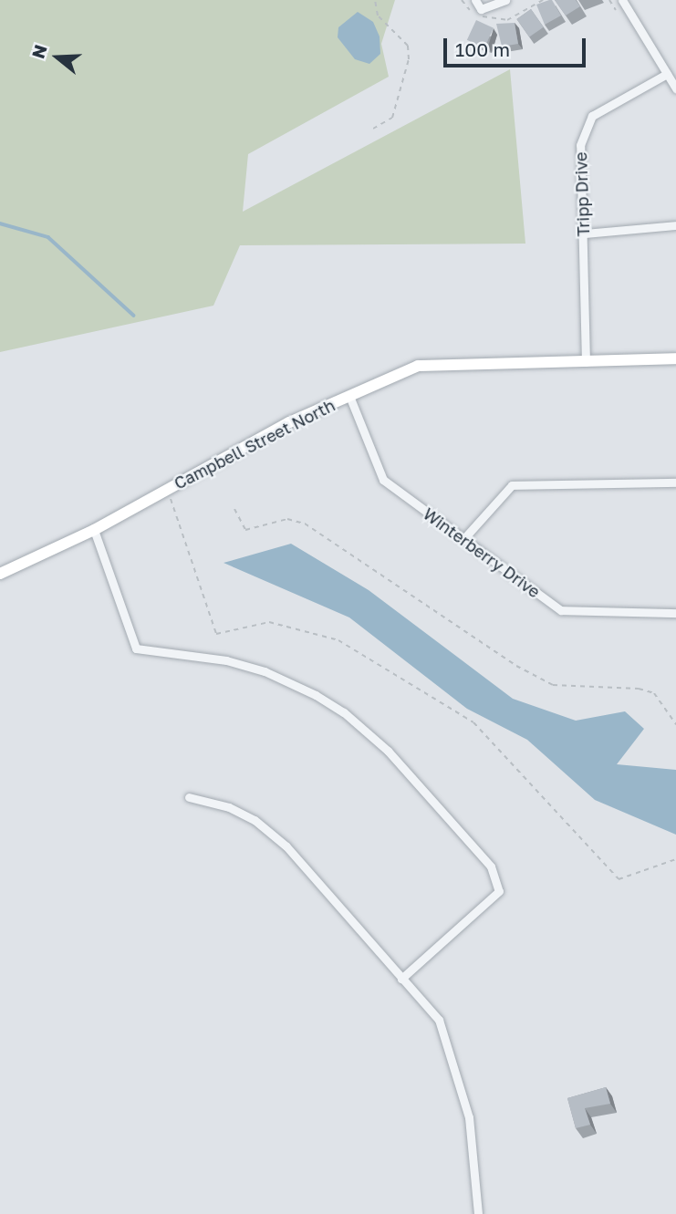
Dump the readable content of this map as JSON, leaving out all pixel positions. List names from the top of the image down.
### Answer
{
  "streets": {
    "street": ["Tripp Drive", "Campbell Street North", "Winterberry Drive"]
  },
  "crossings": [
    ["Tripp Drive", "Campbell Street North"],
    ["Campbell Street North", "Winterberry Drive"]
  ],
  "scale_bar": "100 m",
  "north": "left"
}
